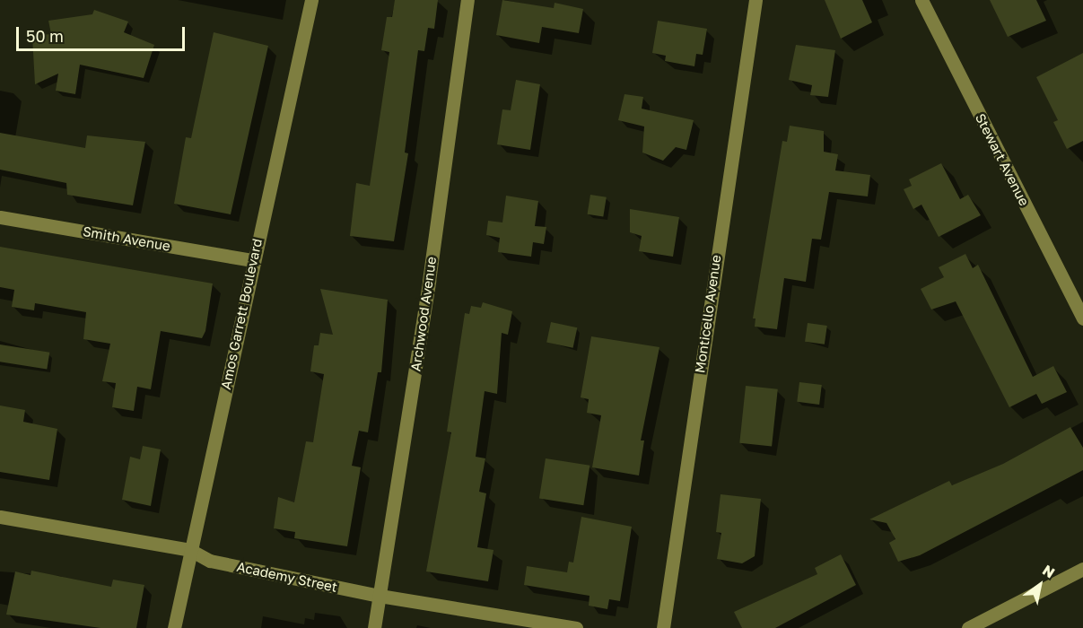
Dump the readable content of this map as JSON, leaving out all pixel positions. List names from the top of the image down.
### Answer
{
  "streets": {
    "street": [
      "Stewart Avenue",
      "Smith Avenue",
      "Amos Garrett Boulevard",
      "Archwood Avenue",
      "Monticello Avenue",
      "Academy Street"
    ]
  },
  "crossings": [
    ["Smith Avenue", "Amos Garrett Boulevard"],
    ["Amos Garrett Boulevard", "Academy Street"],
    ["Archwood Avenue", "Academy Street"]
  ],
  "scale_bar": "50 m",
  "north": "top right"
}
